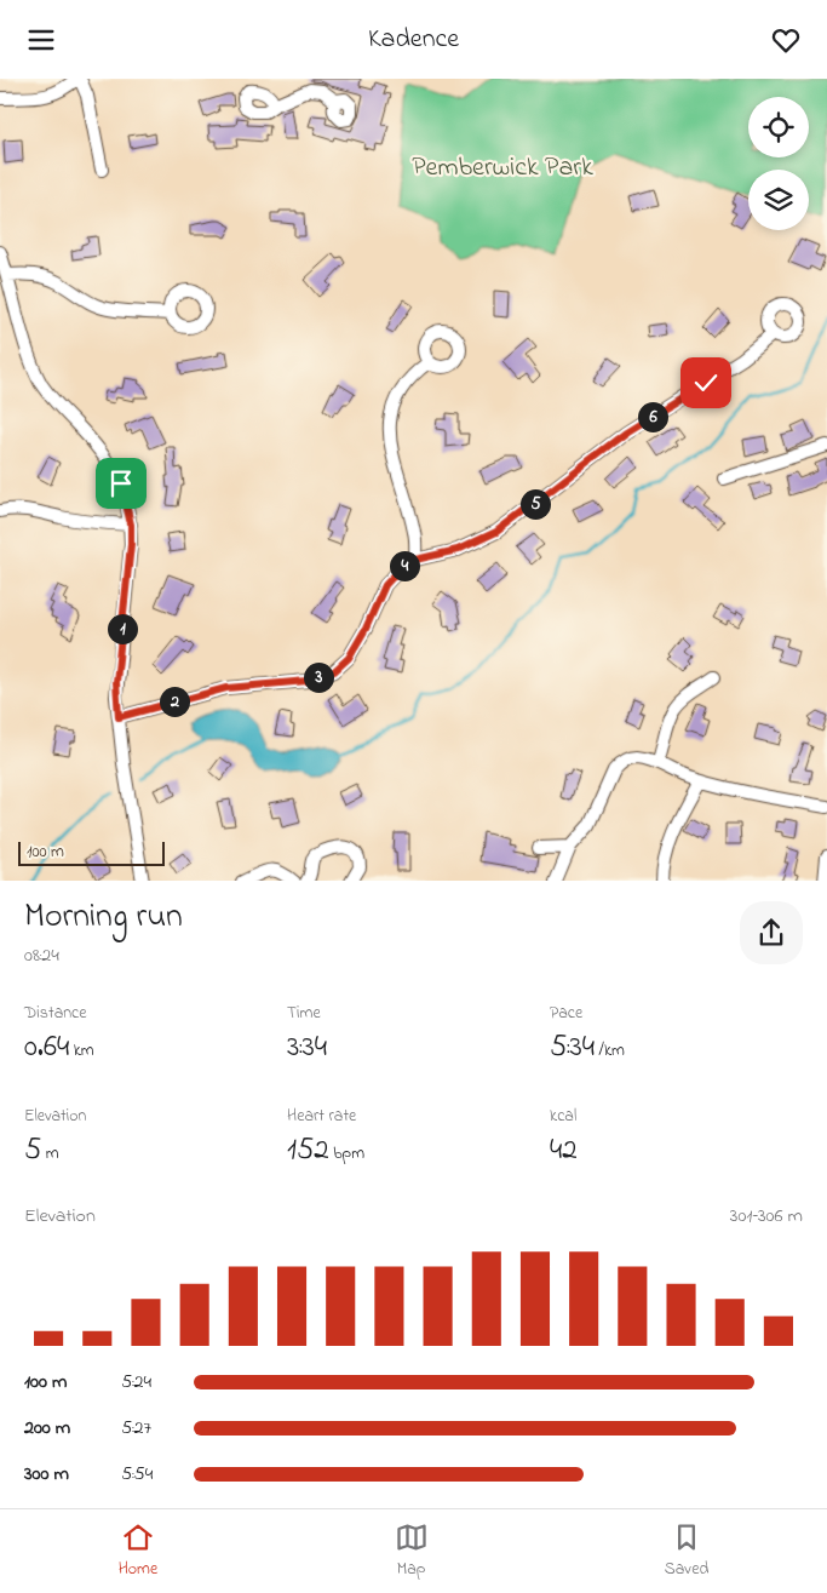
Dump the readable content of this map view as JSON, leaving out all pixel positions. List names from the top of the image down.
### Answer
{
  "parks": ["Pemberwick Park"],
  "scale_bar": "100 m",
  "page": {
    "header": "Kadence",
    "pins": [
      "6",
      "5",
      "4",
      "1",
      "3",
      "2"
    ],
    "scale": "100 m",
    "heading": ["Morning run", "08:24"],
    "stats": [
      ["Distance", "0.64 km"],
      ["Time", "3:34"],
      ["Pace", "5:34 /km"],
      ["Elevation", "5 m"],
      ["Heart rate", "152 bpm"],
      ["kcal", "42"]
    ],
    "chart": ["Elevation", "301–306 m"],
    "list": [
      {
        "name": "100 m",
        "note": "5:24"
      },
      {
        "name": "200 m",
        "note": "5:27"
      },
      {
        "name": "300 m",
        "note": "5:54"
      }
    ],
    "tabs": ["Home", "Map", "Saved"]
  }
}
